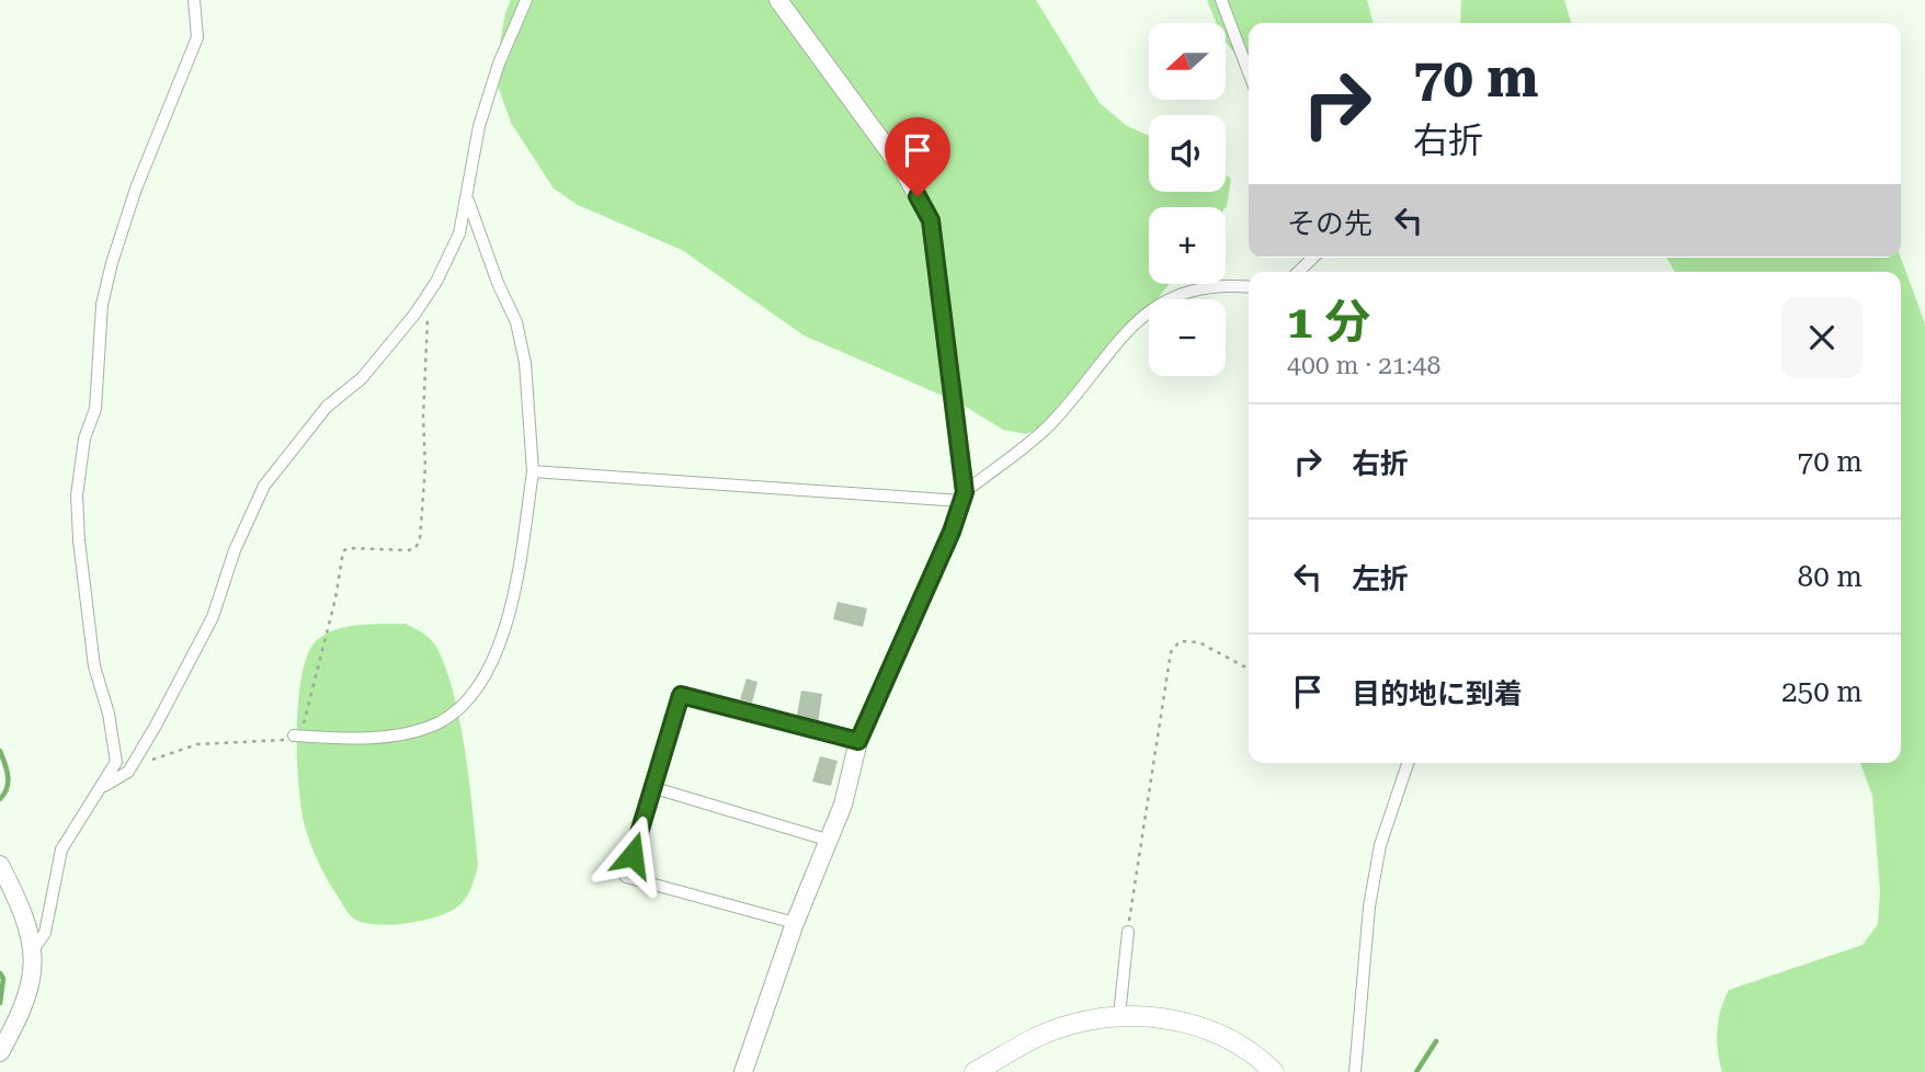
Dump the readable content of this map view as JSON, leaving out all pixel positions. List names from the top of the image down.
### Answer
{
  "north": "left",
  "page": {
    "map_buttons": ["+", "−"],
    "turn": ["70 m", "右折"],
    "then": "その先",
    "heading": ["1 分", "400 m · 21:48"],
    "list": [
      {
        "name": "右折",
        "value": "70 m"
      },
      {
        "name": "左折",
        "value": "80 m"
      },
      {
        "name": "目的地に到着",
        "value": "250 m"
      }
    ]
  }
}
